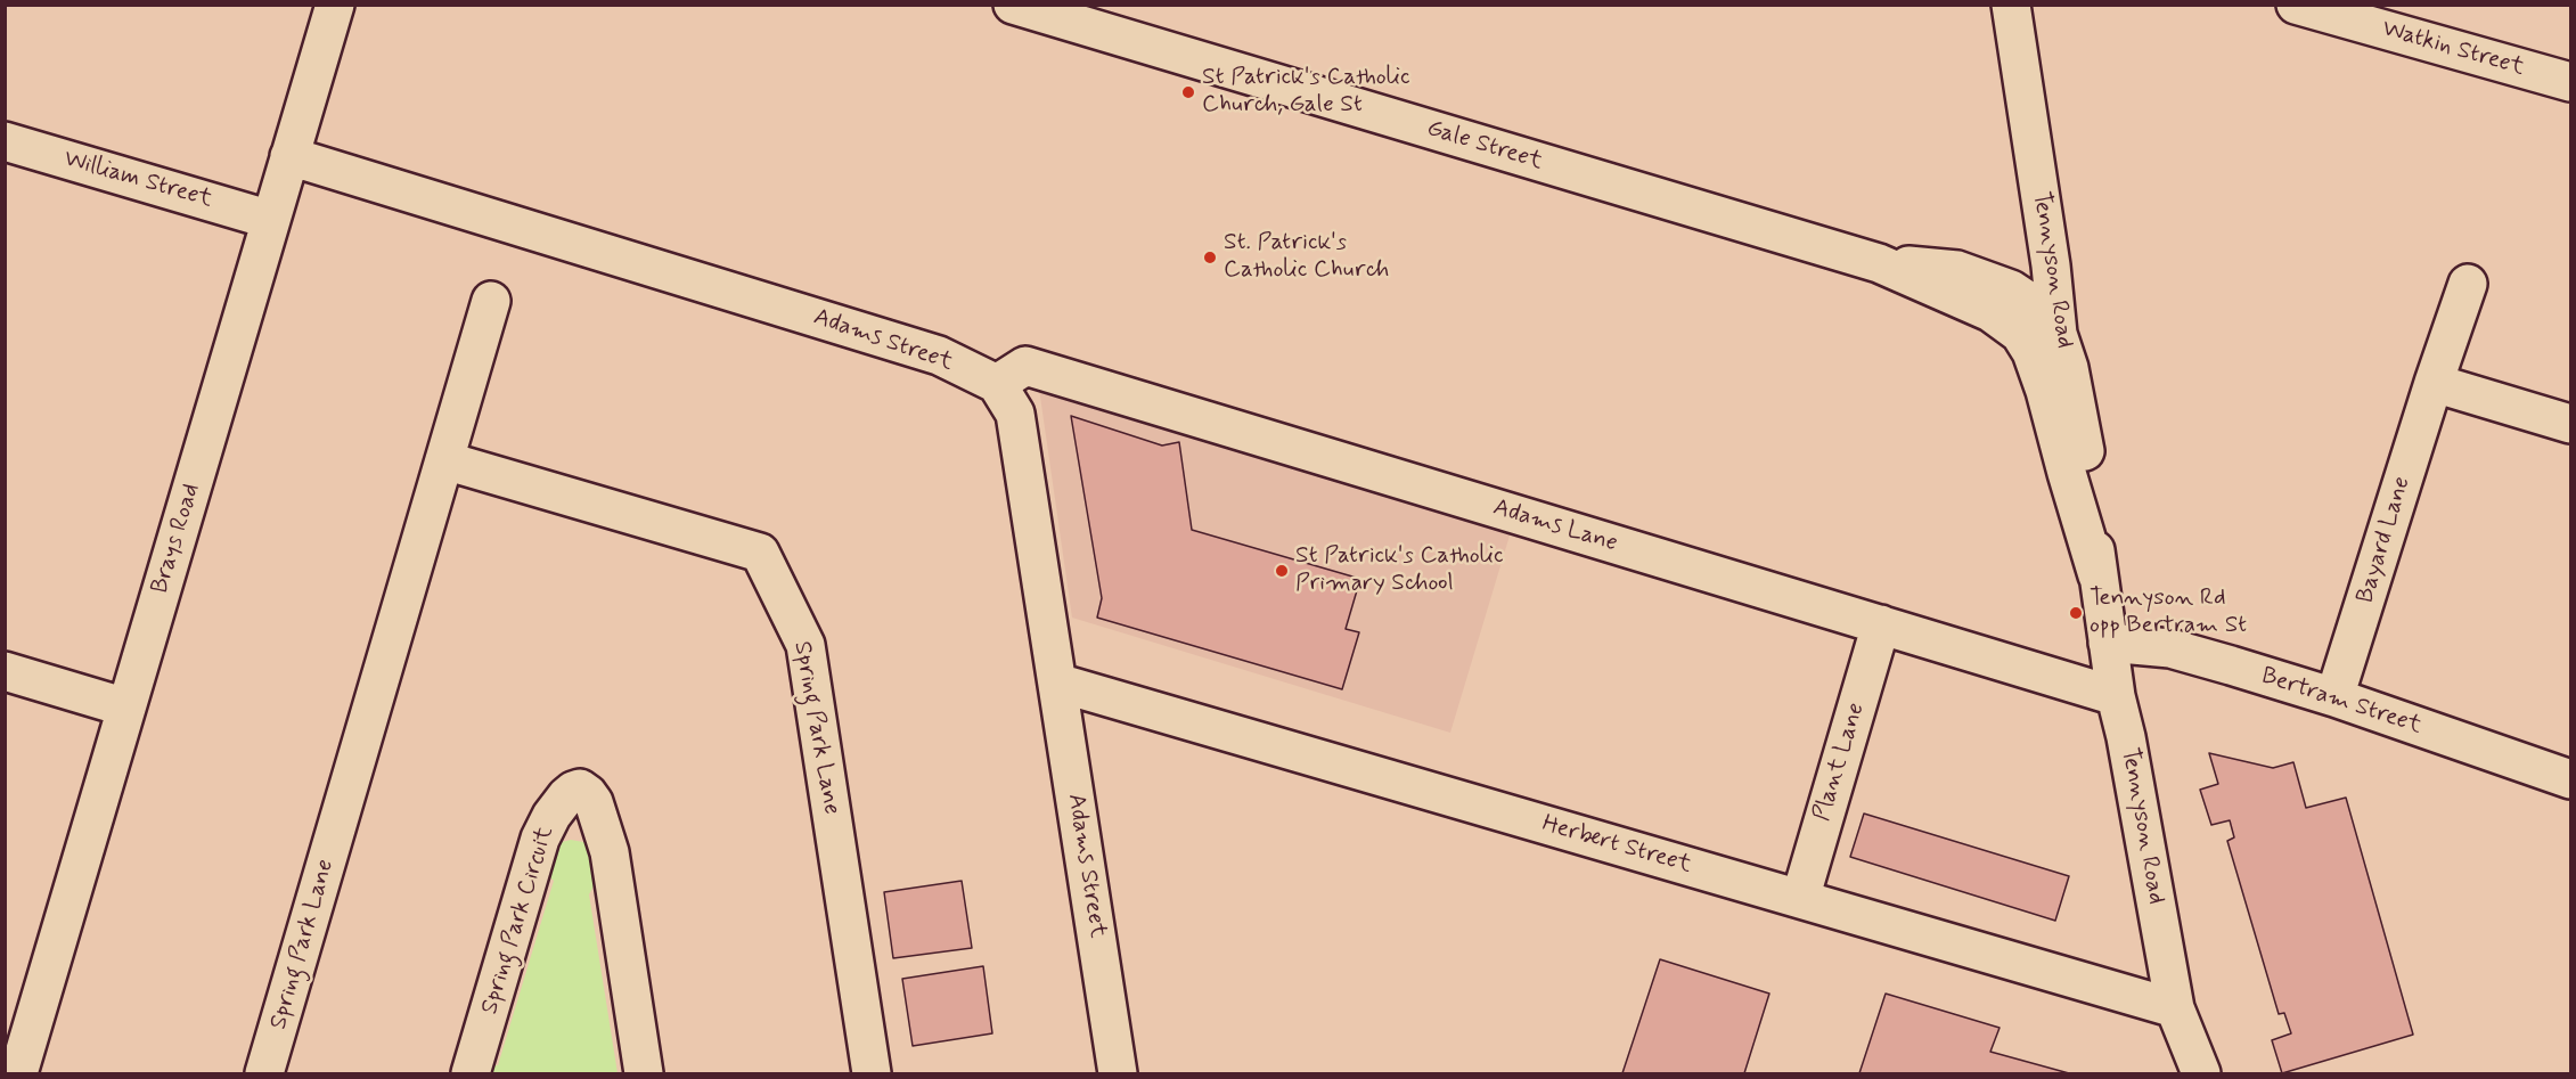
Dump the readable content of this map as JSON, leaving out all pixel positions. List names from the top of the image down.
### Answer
{
  "streets": {
    "street": [
      "Watkin Street",
      "Gale Street",
      "William Street",
      "Tennyson Road",
      "Adams Street",
      "Adams Lane",
      "Brays Road",
      "Bayard Lane",
      "Bertram Street",
      "Spring Park Lane",
      "Plant Lane",
      "Herbert Street",
      "Spring Park Circuit"
    ]
  },
  "crossings": [
    ["Gale Street", "Tennyson Road"],
    ["William Street", "Brays Road"],
    ["Tennyson Road", "Adams Lane"],
    ["Tennyson Road", "Bertram Street"],
    ["Tennyson Road", "Herbert Street"],
    ["Adams Street", "Adams Lane"],
    ["Adams Street", "Brays Road"],
    ["Adams Street", "Herbert Street"],
    ["Adams Lane", "Plant Lane"],
    ["Bayard Lane", "Bertram Street"],
    ["Plant Lane", "Herbert Street"]
  ],
  "places": [
    "St Patrick's Catholic Church, Gale St",
    "St. Patrick's Catholic Church",
    "St Patrick's Catholic Primary School",
    "Tennyson Rd opp Bertram St"
  ]
}
